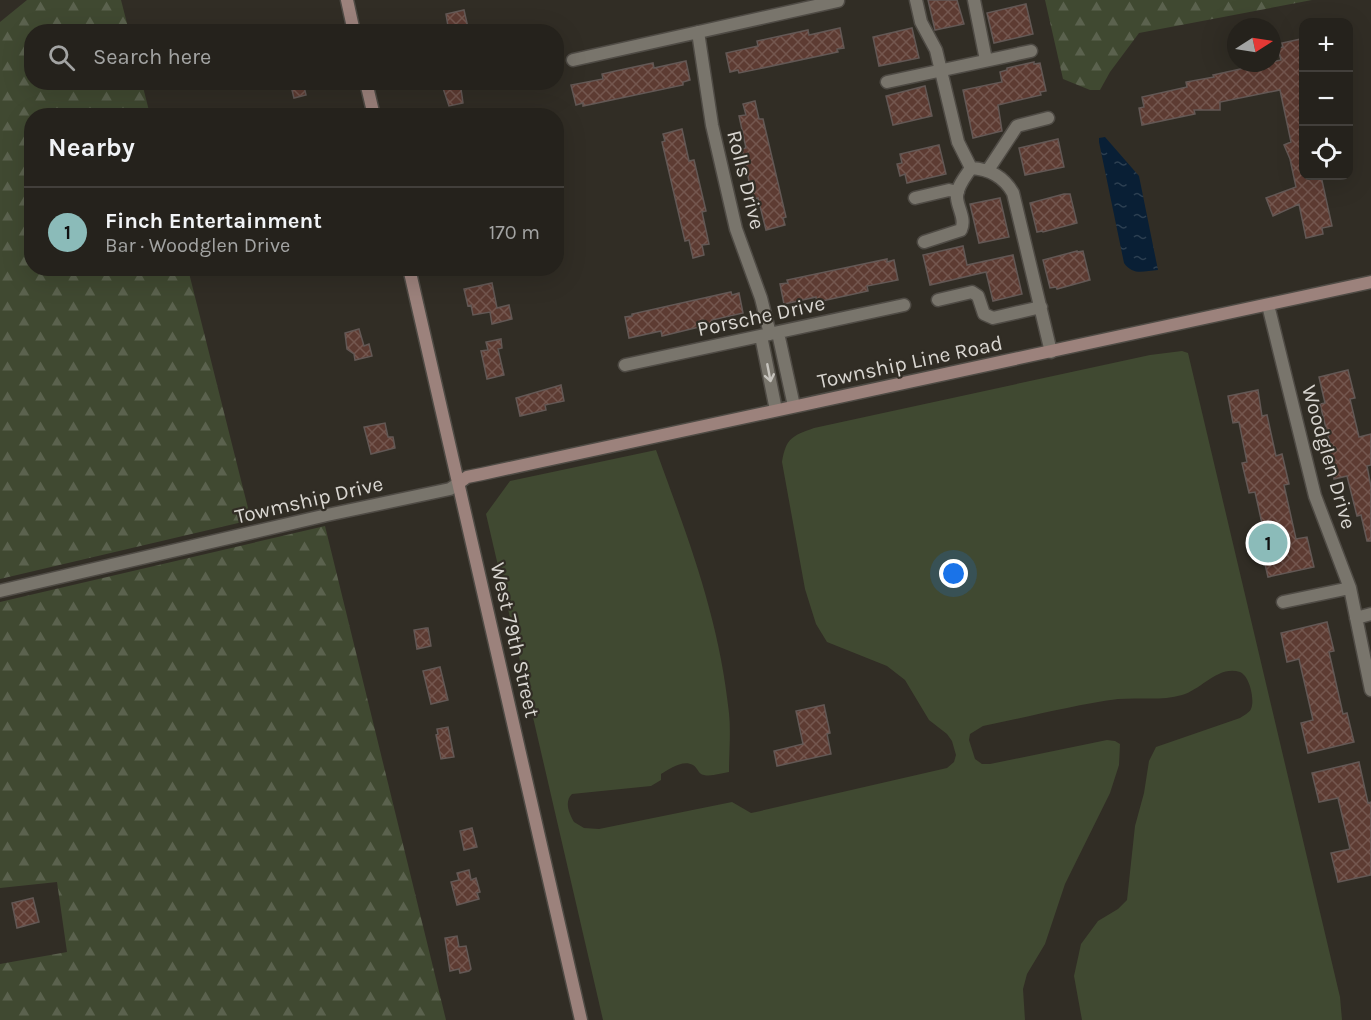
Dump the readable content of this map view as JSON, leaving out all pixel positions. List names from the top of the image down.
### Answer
{
  "streets": {
    "main road": ["Township Line Road", "West 79th Street"],
    "street": [
      "Rolls Drive",
      "Porsche Drive",
      "Woodglen Drive",
      "Towmship Drive"
    ]
  },
  "crossings": [
    ["Rolls Drive", "Porsche Drive"],
    ["Rolls Drive", "Township Line Road"],
    ["Township Line Road", "Woodglen Drive"],
    ["Township Line Road", "Towmship Drive"],
    ["Township Line Road", "West 79th Street"],
    ["Towmship Drive", "West 79th Street"]
  ],
  "north": "right",
  "page": {
    "map_buttons": ["+", "−"],
    "search": "Search here",
    "heading": "Nearby",
    "list": [
      {
        "mark": "1",
        "name": "Finch Entertainment",
        "note": "Bar · Woodglen Drive",
        "value": "170 m"
      }
    ],
    "pins": "1"
  }
}
